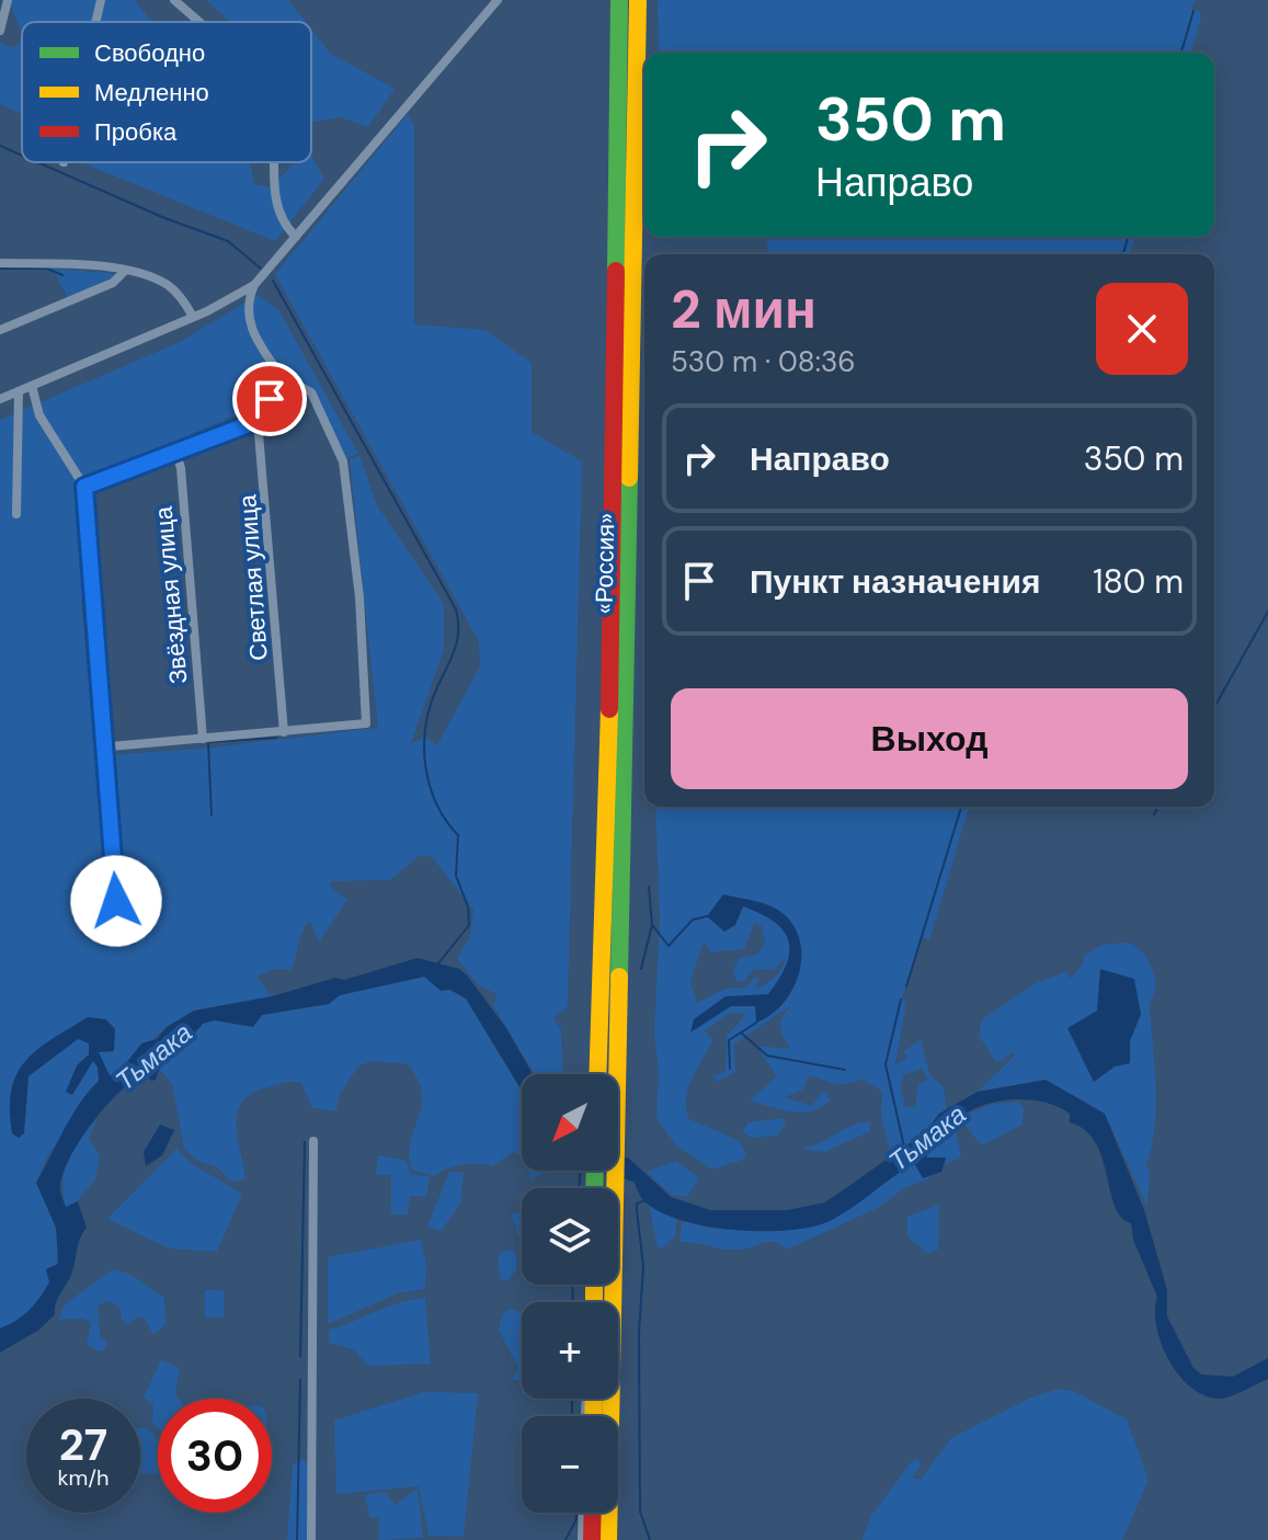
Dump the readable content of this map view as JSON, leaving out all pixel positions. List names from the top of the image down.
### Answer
{
  "streets": {
    "highway": ["«Россия»"],
    "street": ["Светлая улица", "Звёздная улица"]
  },
  "water": ["Тьмака"],
  "legend": ["Свободно", "Медленно", "Пробка"],
  "north": "bottom left",
  "page": {
    "turn": ["350 m", "Направо"],
    "heading": ["2 мин", "530 m · 08:36"],
    "list": [
      {
        "name": "Направо",
        "value": "350 m"
      },
      {
        "name": "Пункт назначения",
        "value": "180 m"
      }
    ],
    "buttons": "Выход",
    "map_buttons": ["+", "−"],
    "speed": "27 km/h",
    "limit": "30"
  }
}
